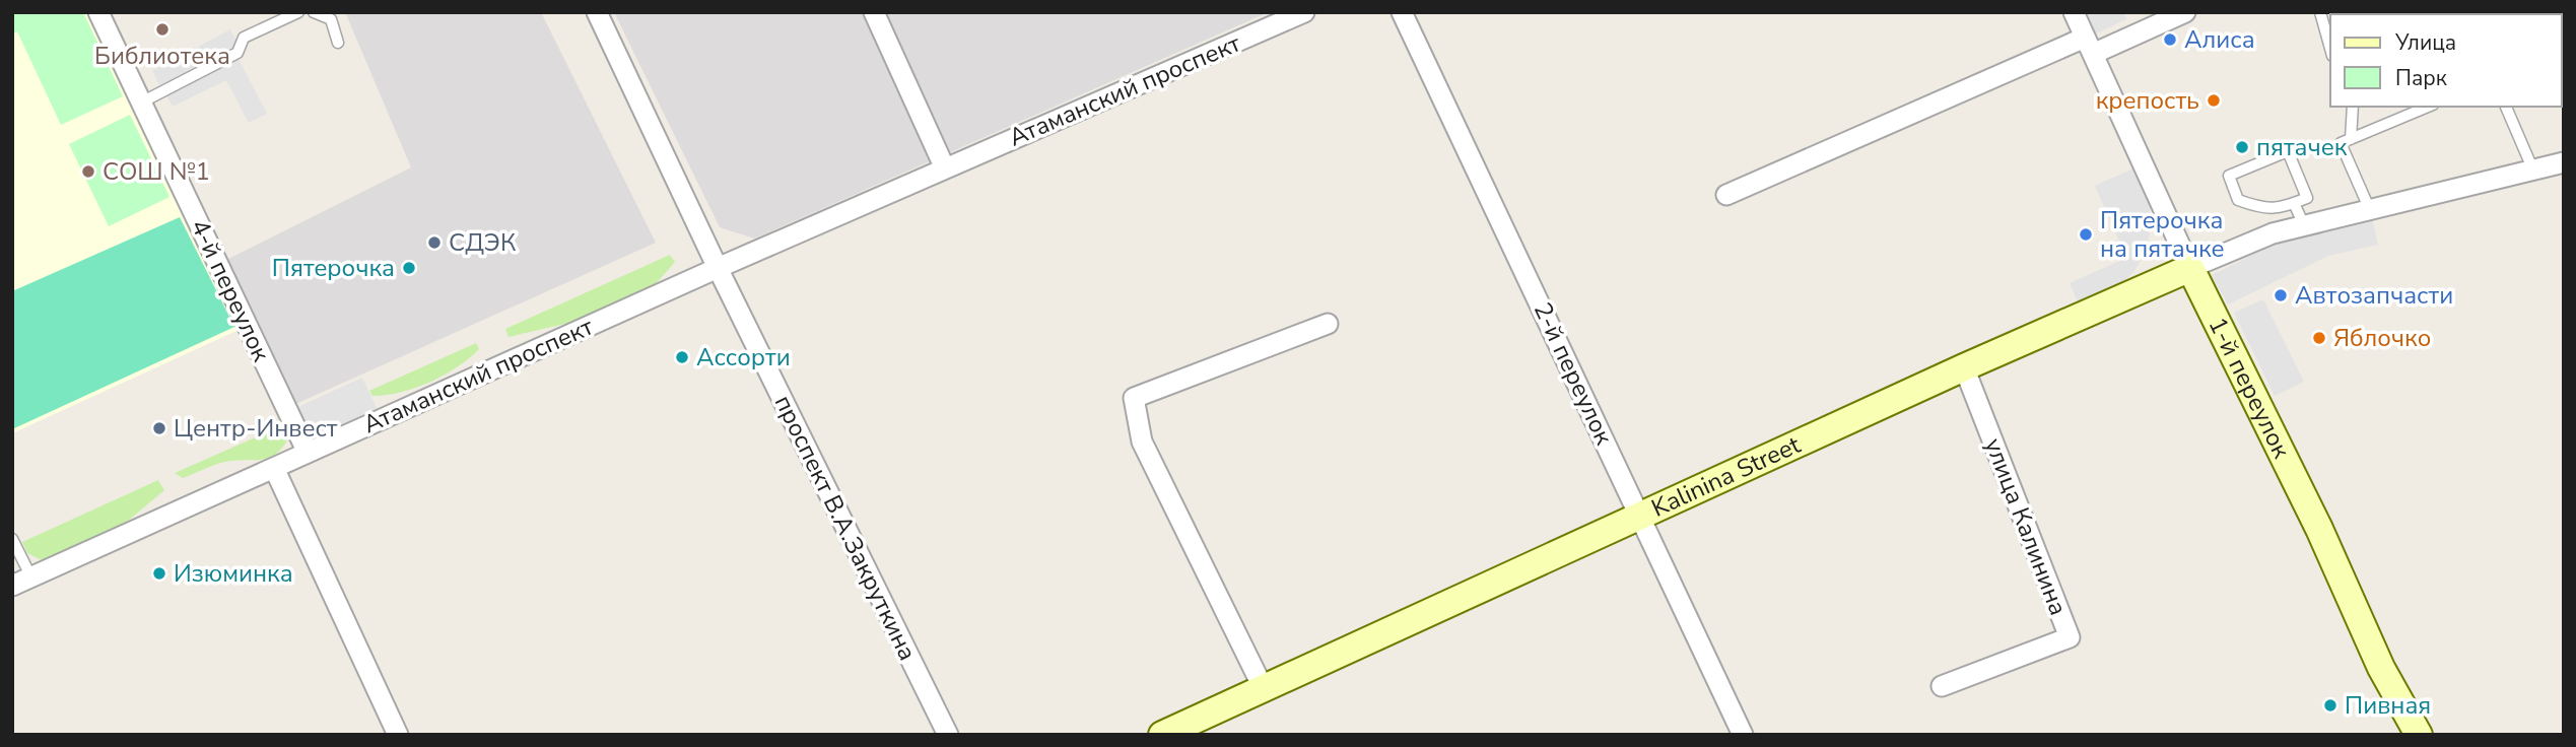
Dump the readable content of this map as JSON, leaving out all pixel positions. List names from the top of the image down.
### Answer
{
  "streets": {
    "main road": ["1-й переулок", "Kalinina Street"],
    "street": [
      "Атаманский проспект",
      "4-й переулок",
      "2-й переулок",
      "улица Калинина",
      "проспект В.А.Закруткина"
    ]
  },
  "crossings": [
    ["Атаманский проспект", "4-й переулок"],
    ["Атаманский проспект", "проспект В.А.Закруткина"],
    ["2-й переулок", "Kalinina Street"],
    ["1-й переулок", "Kalinina Street"],
    ["Kalinina Street", "улица Калинина"]
  ],
  "places": [
    "Библиотека",
    "Алиса",
    "крепость",
    "пятачек",
    "СОШ №1",
    "Пятерочка на пятачке",
    "СДЭК",
    "Пятeрочка",
    "Автозапчасти",
    "Яблочко",
    "Ассорти",
    "Центр-Инвест",
    "Изюминка",
    "Пивная"
  ],
  "legend": ["Улица", "Парк"]
}
